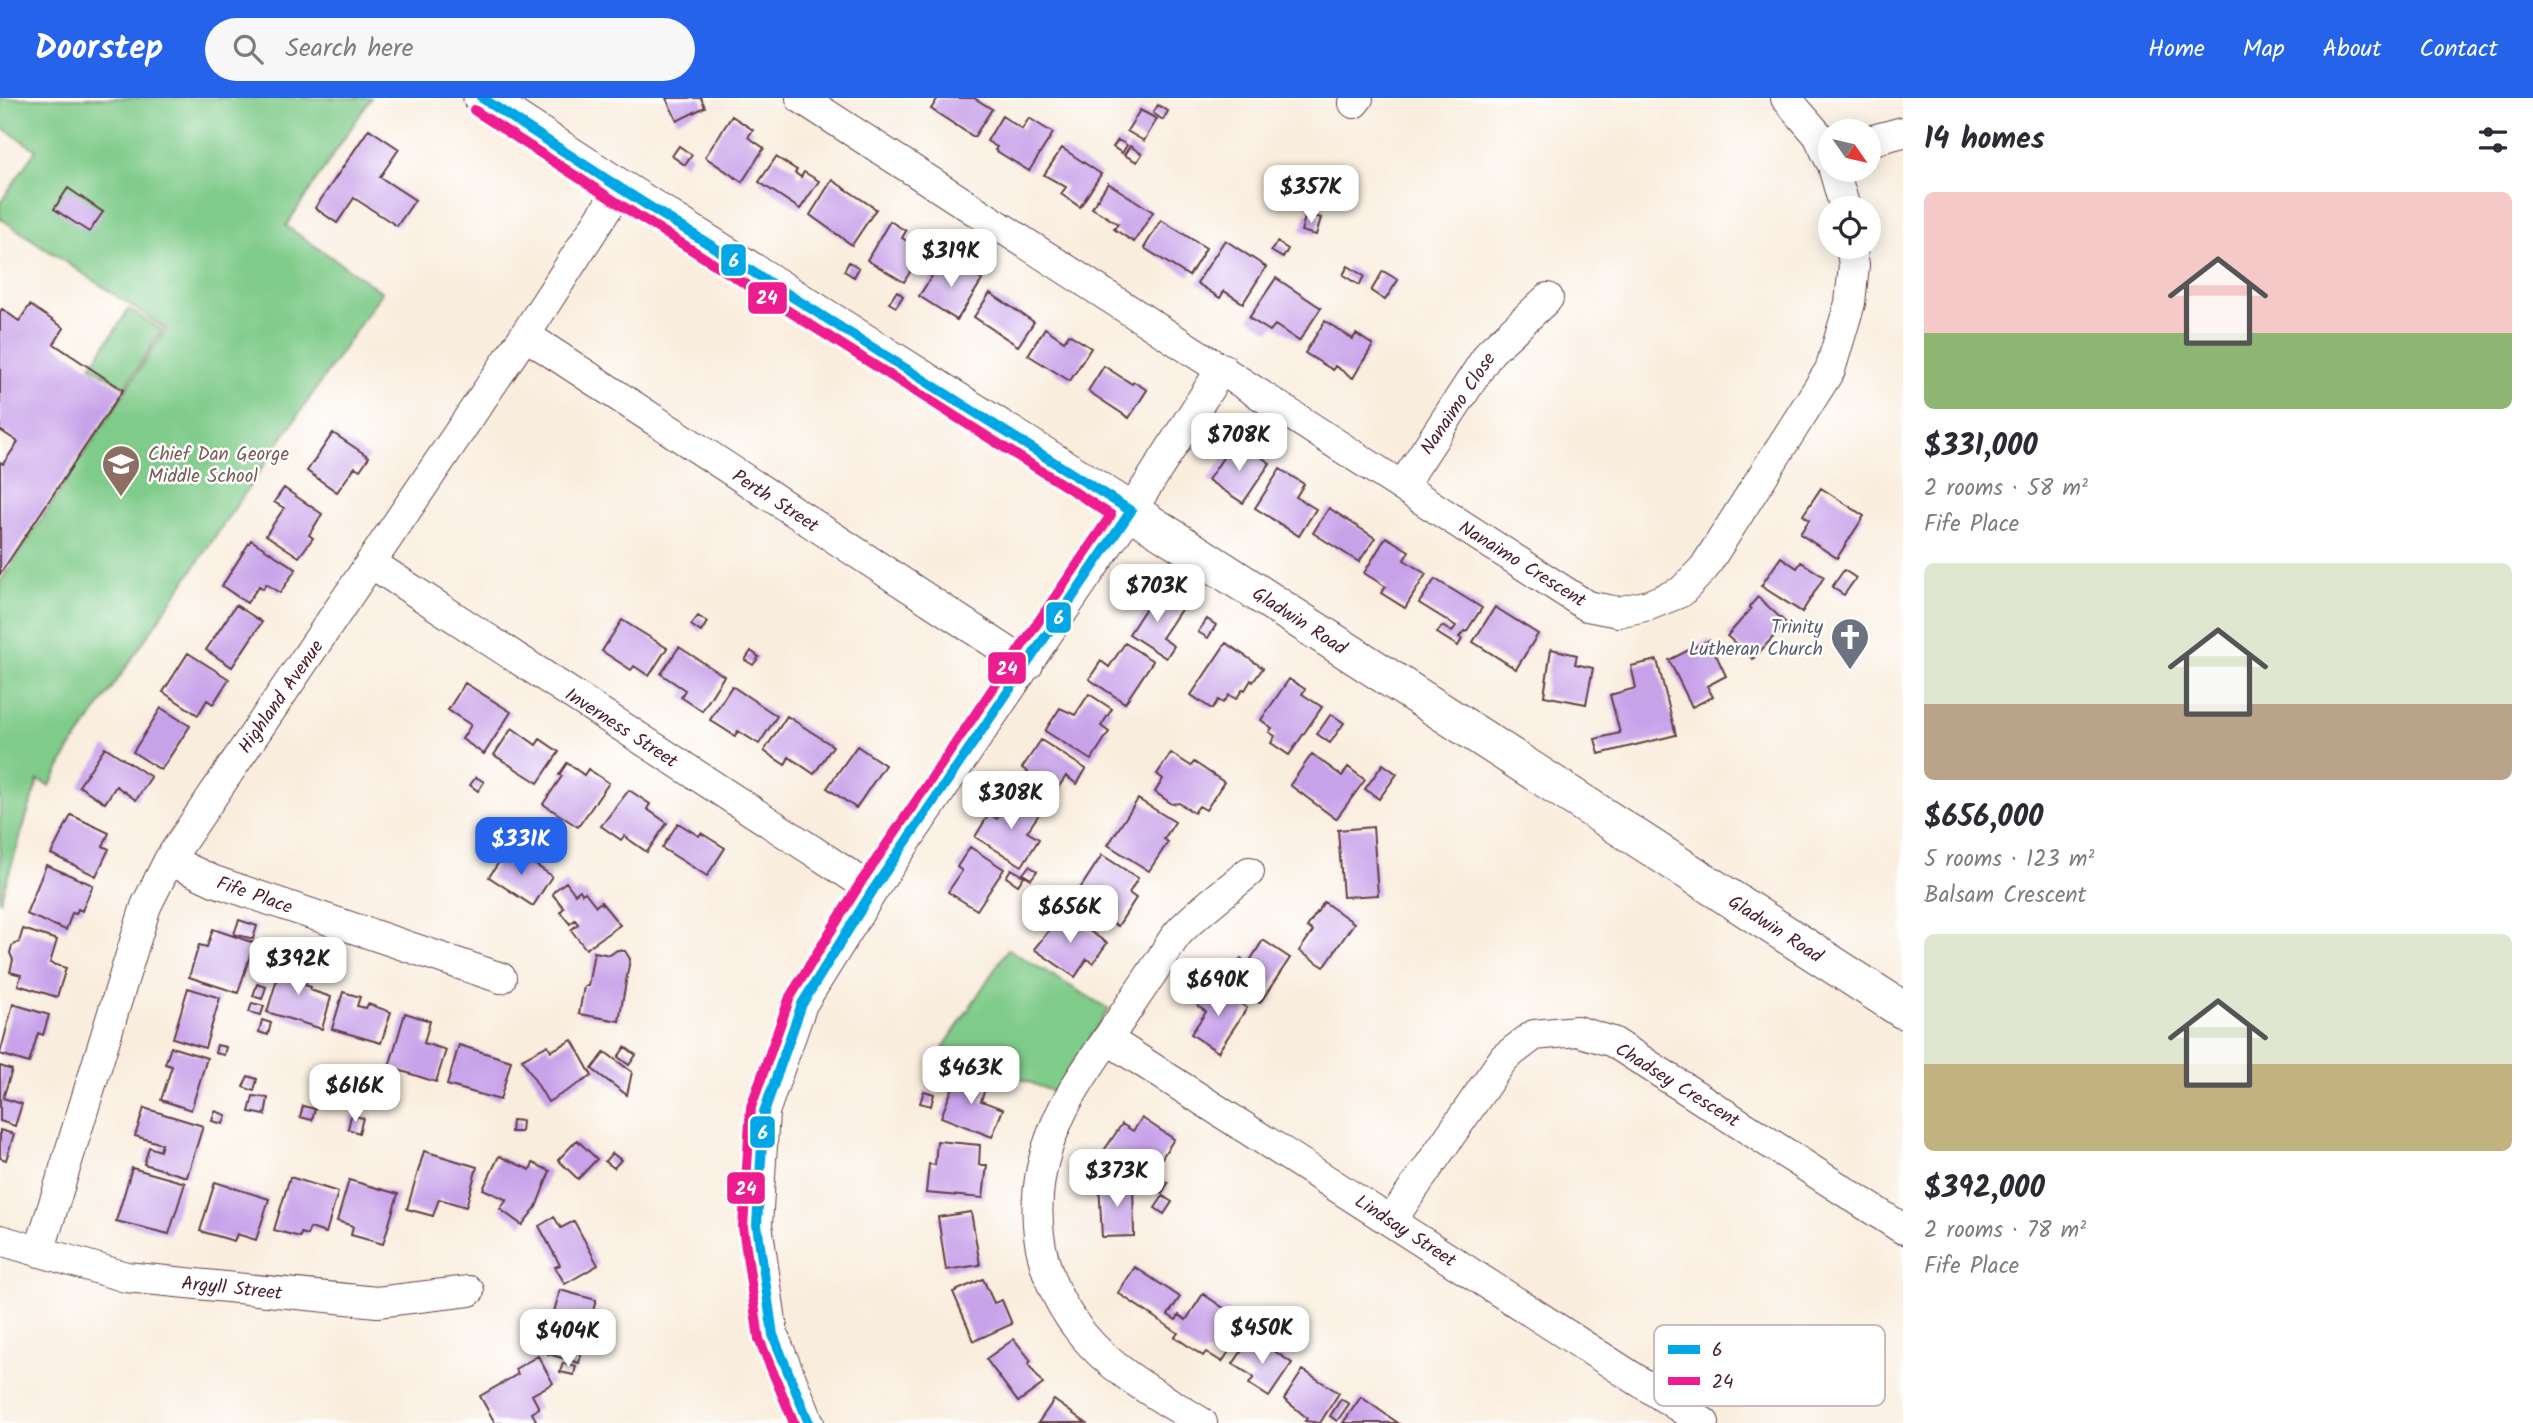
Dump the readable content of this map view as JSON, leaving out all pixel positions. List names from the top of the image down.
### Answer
{
  "streets": {
    "main road": ["Gladwin Road"],
    "street": [
      "Nanaimo Close",
      "Perth Street",
      "Nanaimo Crescent",
      "Highland Avenue",
      "Inverness Street",
      "Fife Place",
      "Chadsey Crescent",
      "Lindsay Street",
      "Argyll Street"
    ]
  },
  "crossings": [
    ["Nanaimo Close", "Nanaimo Crescent"],
    ["Perth Street", "Highland Avenue"],
    ["Gladwin Road", "Highland Avenue"],
    ["Highland Avenue", "Inverness Street"],
    ["Highland Avenue", "Fife Place"],
    ["Highland Avenue", "Argyll Street"],
    ["Chadsey Crescent", "Lindsay Street"]
  ],
  "places": {
    "school or university": ["Chief Dan George Middle School"],
    "church": ["Trinity Lutheran Church"]
  },
  "lines": ["transit line 6", "transit line 24"],
  "legend": ["6", "24"],
  "north": "bottom right",
  "page": {
    "header": "Doorstep",
    "search": "Search here",
    "nav": [
      "Home",
      "Map",
      "About",
      "Contact"
    ],
    "heading": "14 homes",
    "price": [
      "$357K",
      "$319K",
      "$708K",
      "$703K",
      "$308K",
      "$331K",
      "$656K",
      "$392K",
      "$690K",
      "$463K",
      "$616K",
      "$373K",
      "$450K",
      "$404K"
    ],
    "list": [
      {
        "name": "$331,000",
        "note": "2 rooms · 58 m² · Fife Place"
      },
      {
        "name": "$656,000",
        "note": "5 rooms · 123 m² · Balsam Crescent"
      },
      {
        "name": "$392,000",
        "note": "2 rooms · 78 m² · Fife Place"
      }
    ]
  }
}
